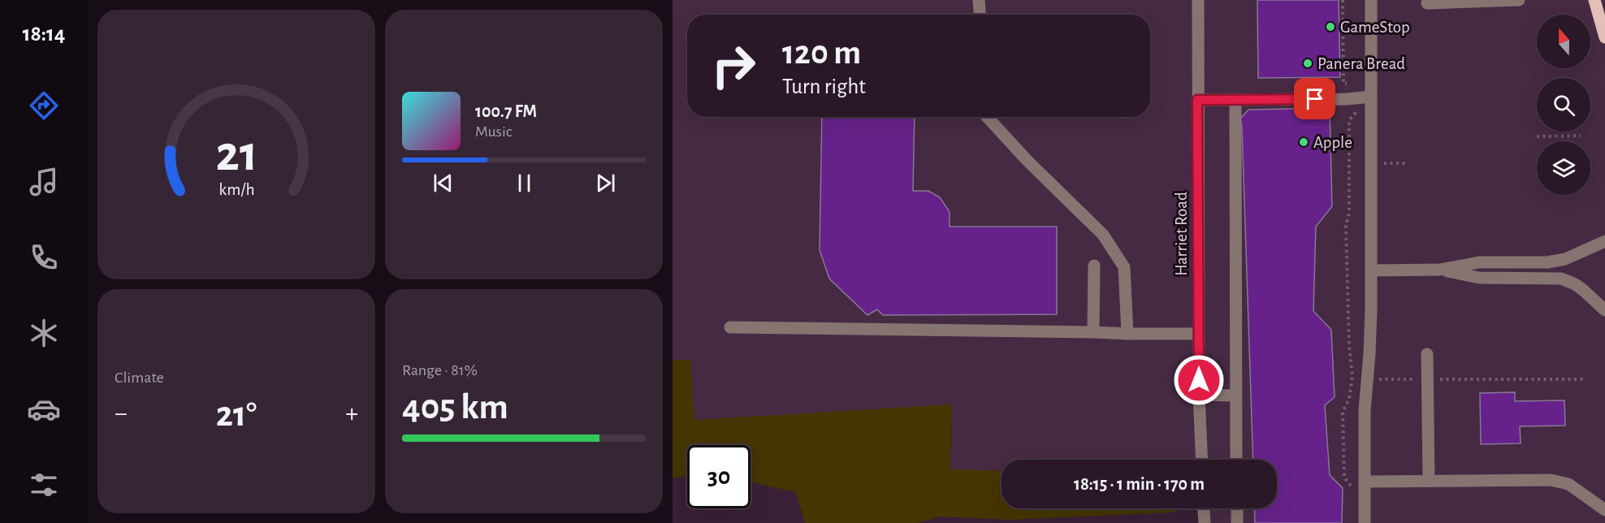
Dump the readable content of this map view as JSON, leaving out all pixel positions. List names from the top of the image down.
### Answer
{
  "streets": {
    "street": ["Harriet Road"]
  },
  "places": ["GameStop", "Panera Bread", "Apple"],
  "north": "top",
  "page": {
    "tabs": "18:14",
    "turn": ["120 m", "Turn right"],
    "song": ["100.7 FM", "Music"],
    "tile": [
      "Climate",
      ["Range · 81%", "405 km"]
    ],
    "heat": ["−", "21°", "+"],
    "limit": "30",
    "trip": "18:15 · 1 min · 170 m",
    "gauge": ["21", "km/h"]
  }
}
